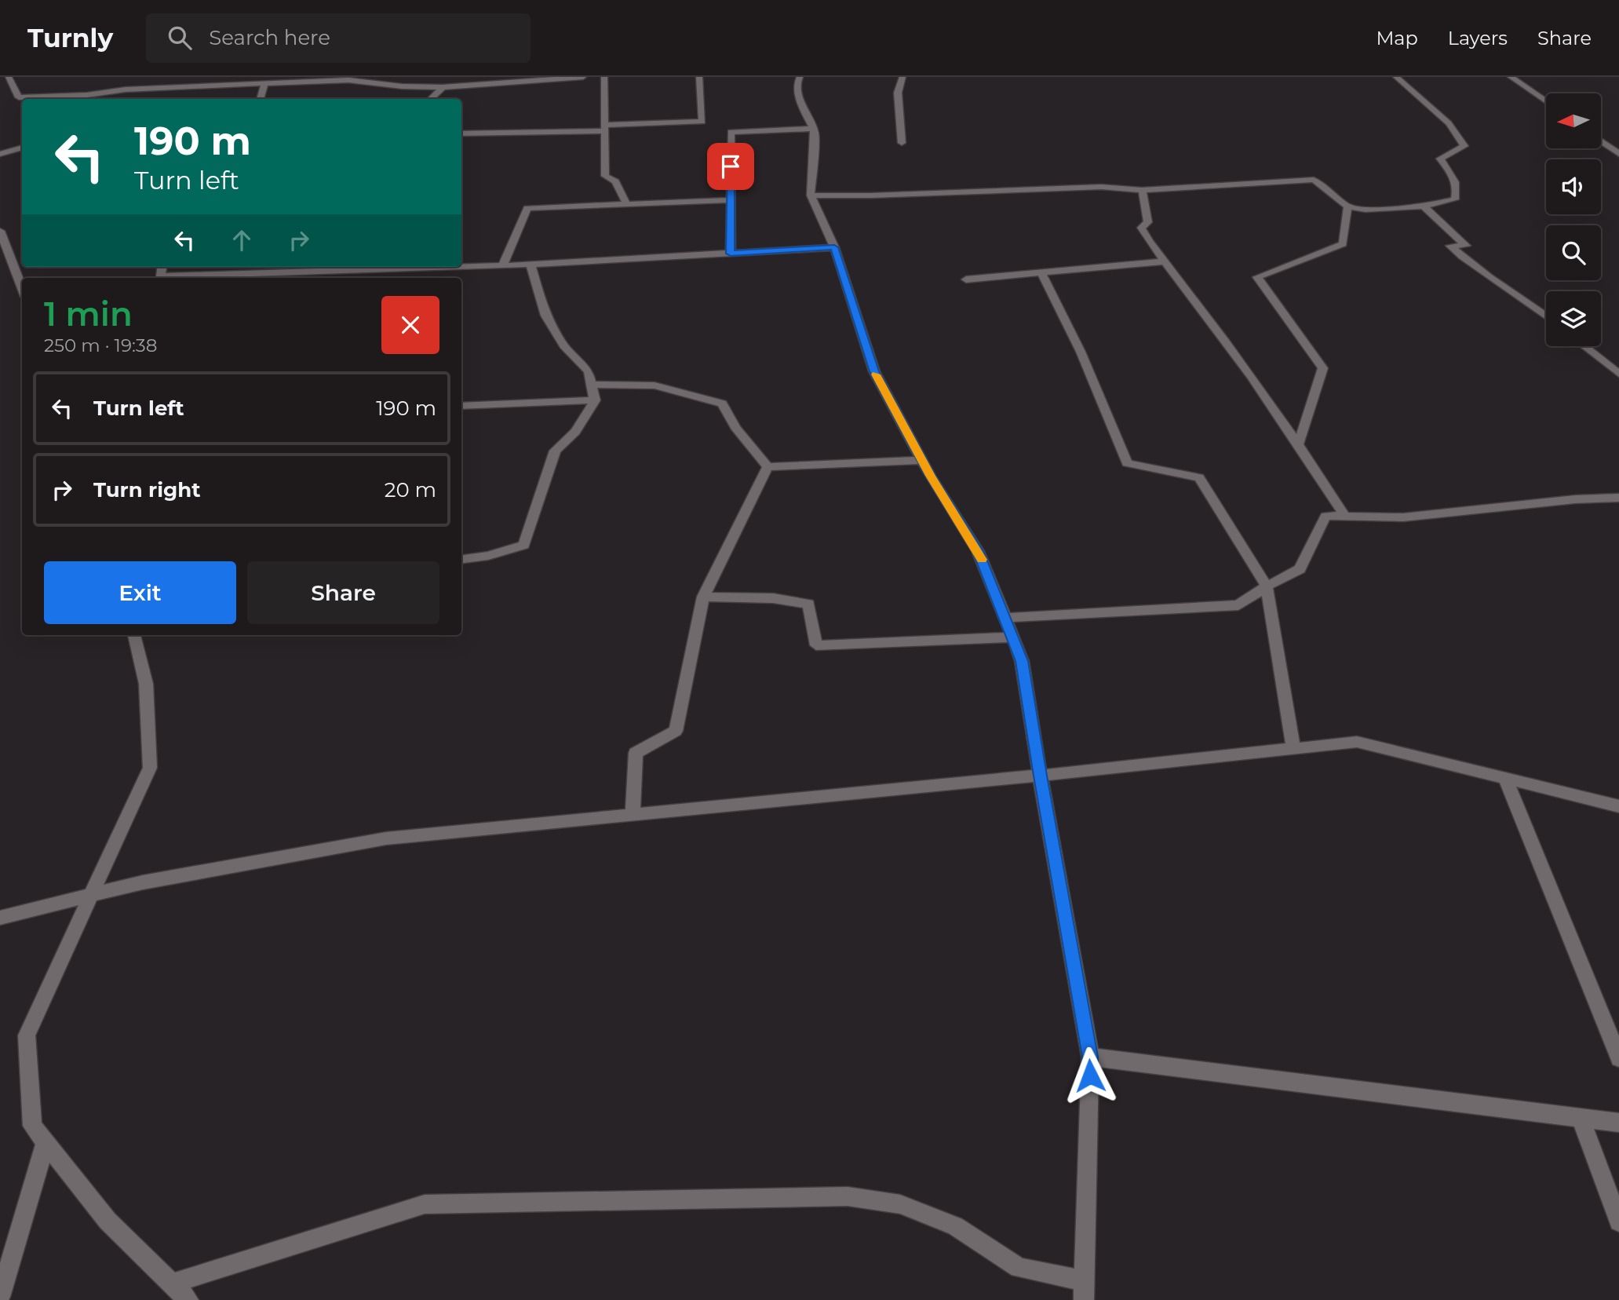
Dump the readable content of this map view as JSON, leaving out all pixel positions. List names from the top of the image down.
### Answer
{
  "north": "left",
  "page": {
    "header": "Turnly",
    "search": "Search here",
    "nav": ["Map", "Layers", "Share"],
    "turn": ["190 m", "Turn left"],
    "heading": ["1 min", "250 m · 19:38"],
    "list": [
      {
        "name": "Turn left",
        "value": "190 m"
      },
      {
        "name": "Turn right",
        "value": "20 m"
      }
    ],
    "buttons": ["Exit", "Share"]
  }
}
